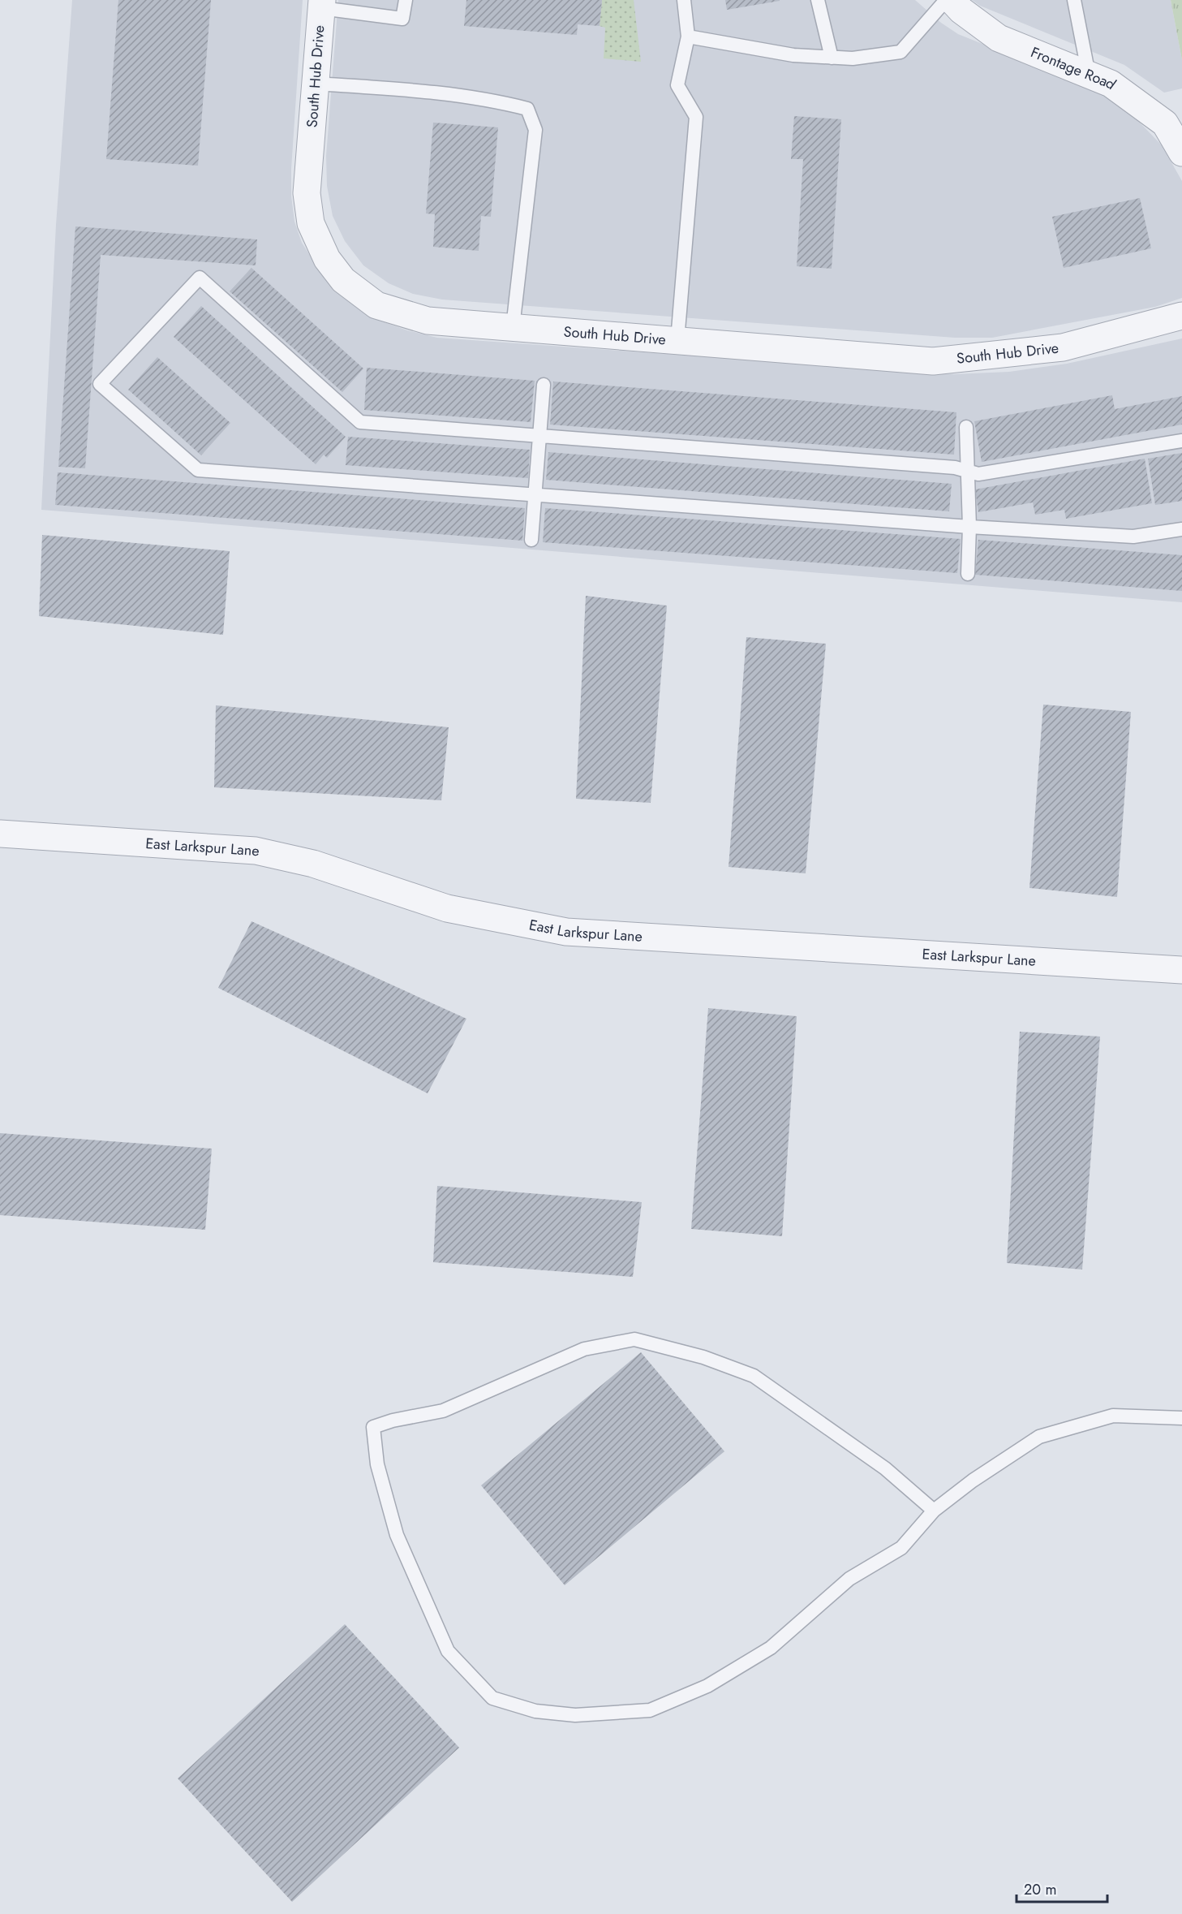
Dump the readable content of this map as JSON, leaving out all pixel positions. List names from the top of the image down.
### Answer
{
  "streets": {
    "street": ["Frontage Road", "South Hub Drive", "East Larkspur Lane"]
  },
  "scale_bar": "20 m"
}
